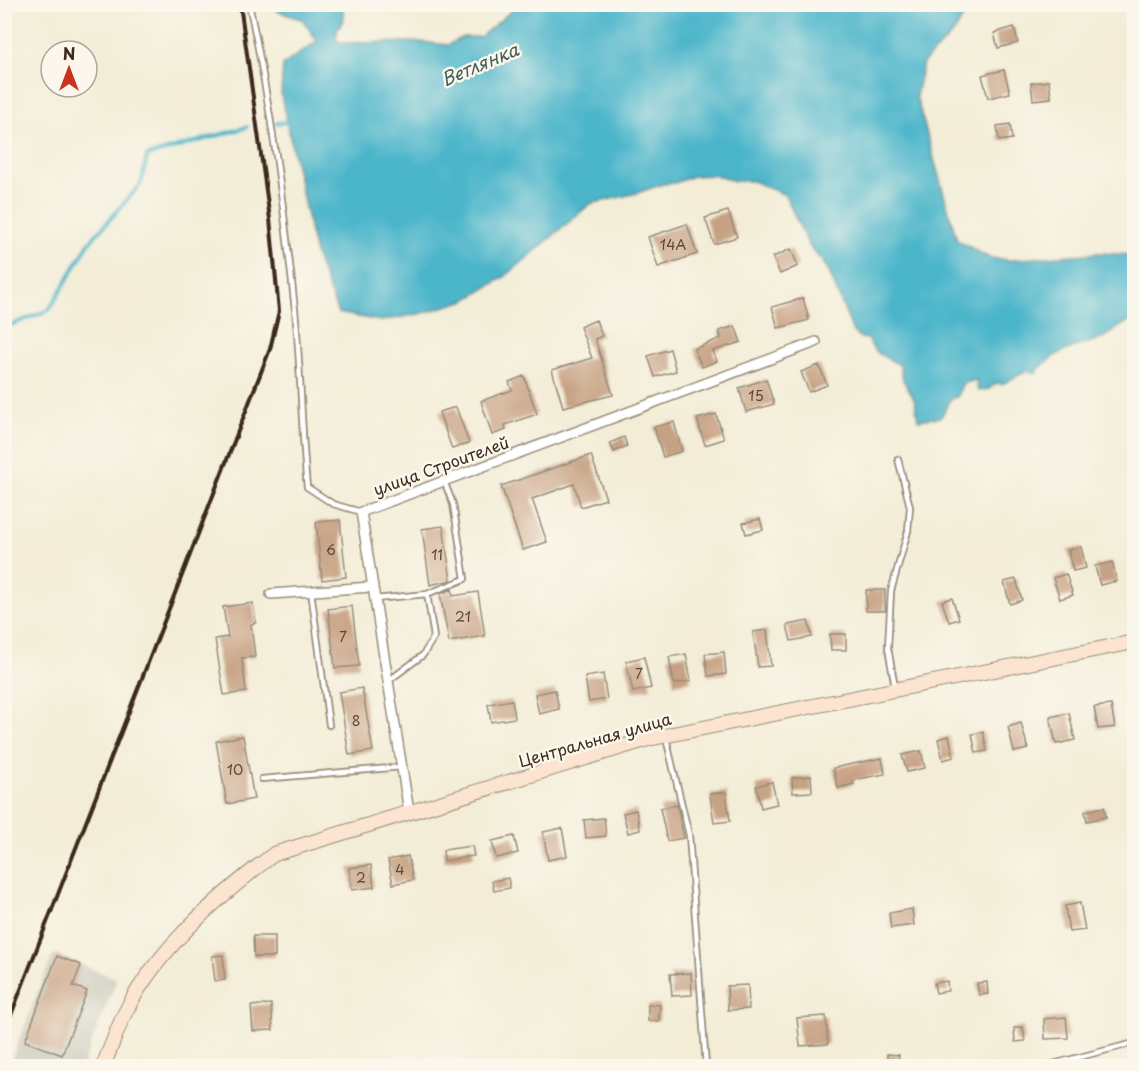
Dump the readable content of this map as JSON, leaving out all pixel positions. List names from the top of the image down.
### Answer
{
  "streets": {
    "main road": ["Центральная улица"],
    "street": ["улица Строителей"]
  },
  "crossings": [
    ["улица Строителей", "Центральная улица"]
  ],
  "water": ["Ветлянка"],
  "house_numbers": [
    "14А",
    "15",
    "6",
    "11",
    "21",
    "7",
    "7",
    "8",
    "10",
    "4",
    "2"
  ],
  "north": "top"
}
